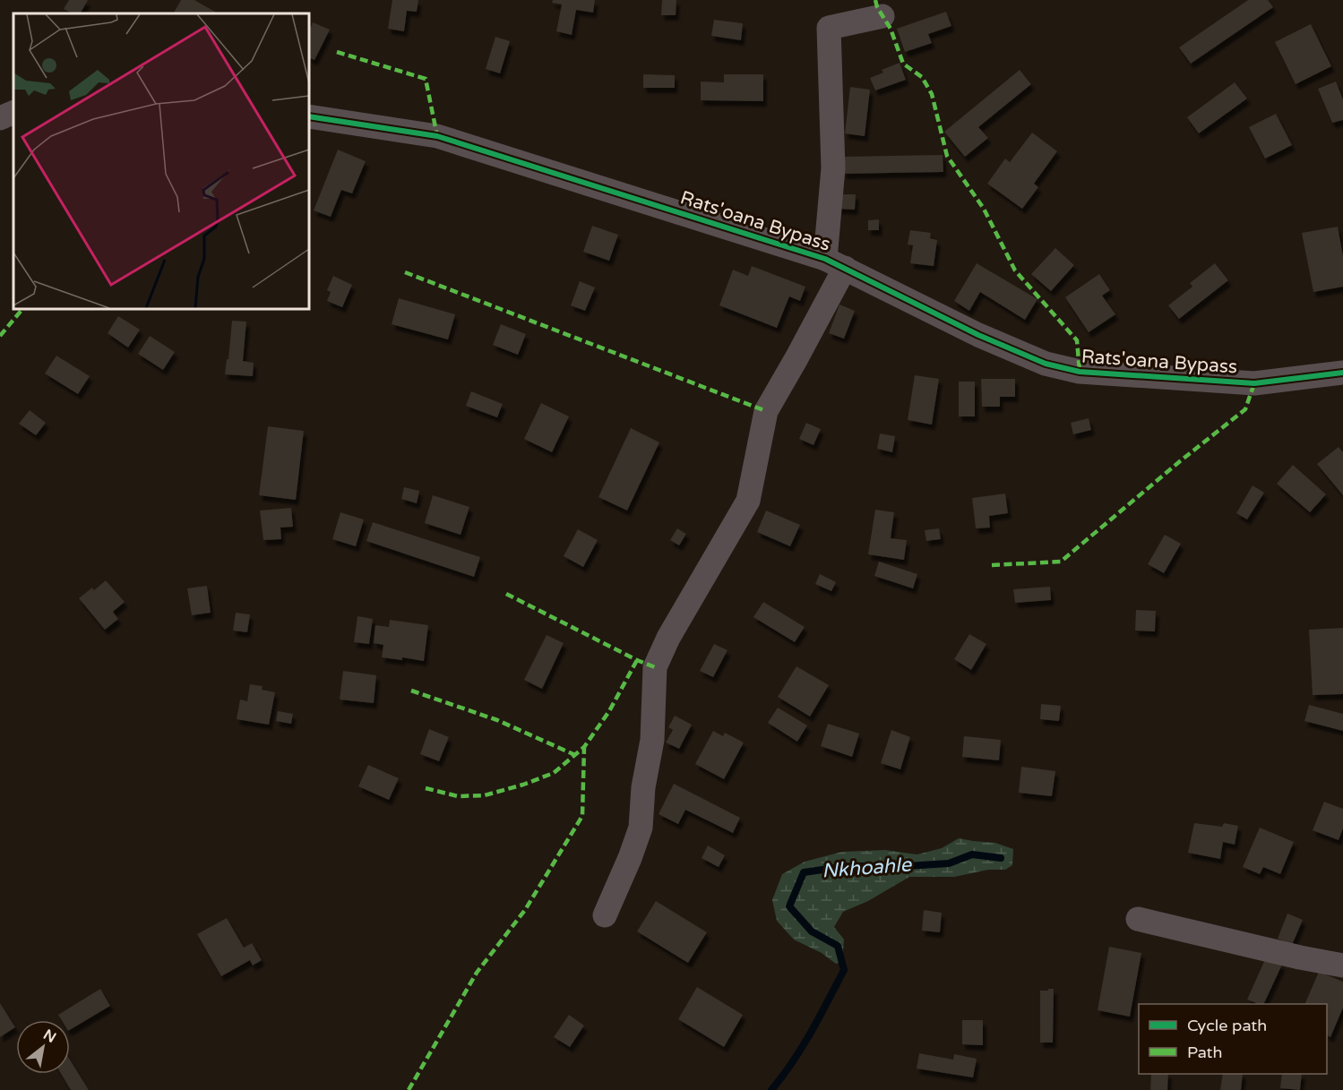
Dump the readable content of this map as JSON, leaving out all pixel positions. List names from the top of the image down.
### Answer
{
  "streets": {
    "street": ["Rats'oana Bypass"]
  },
  "water": ["Nkhoahle"],
  "legend": ["Cycle path", "Path"],
  "north": "top right"
}
